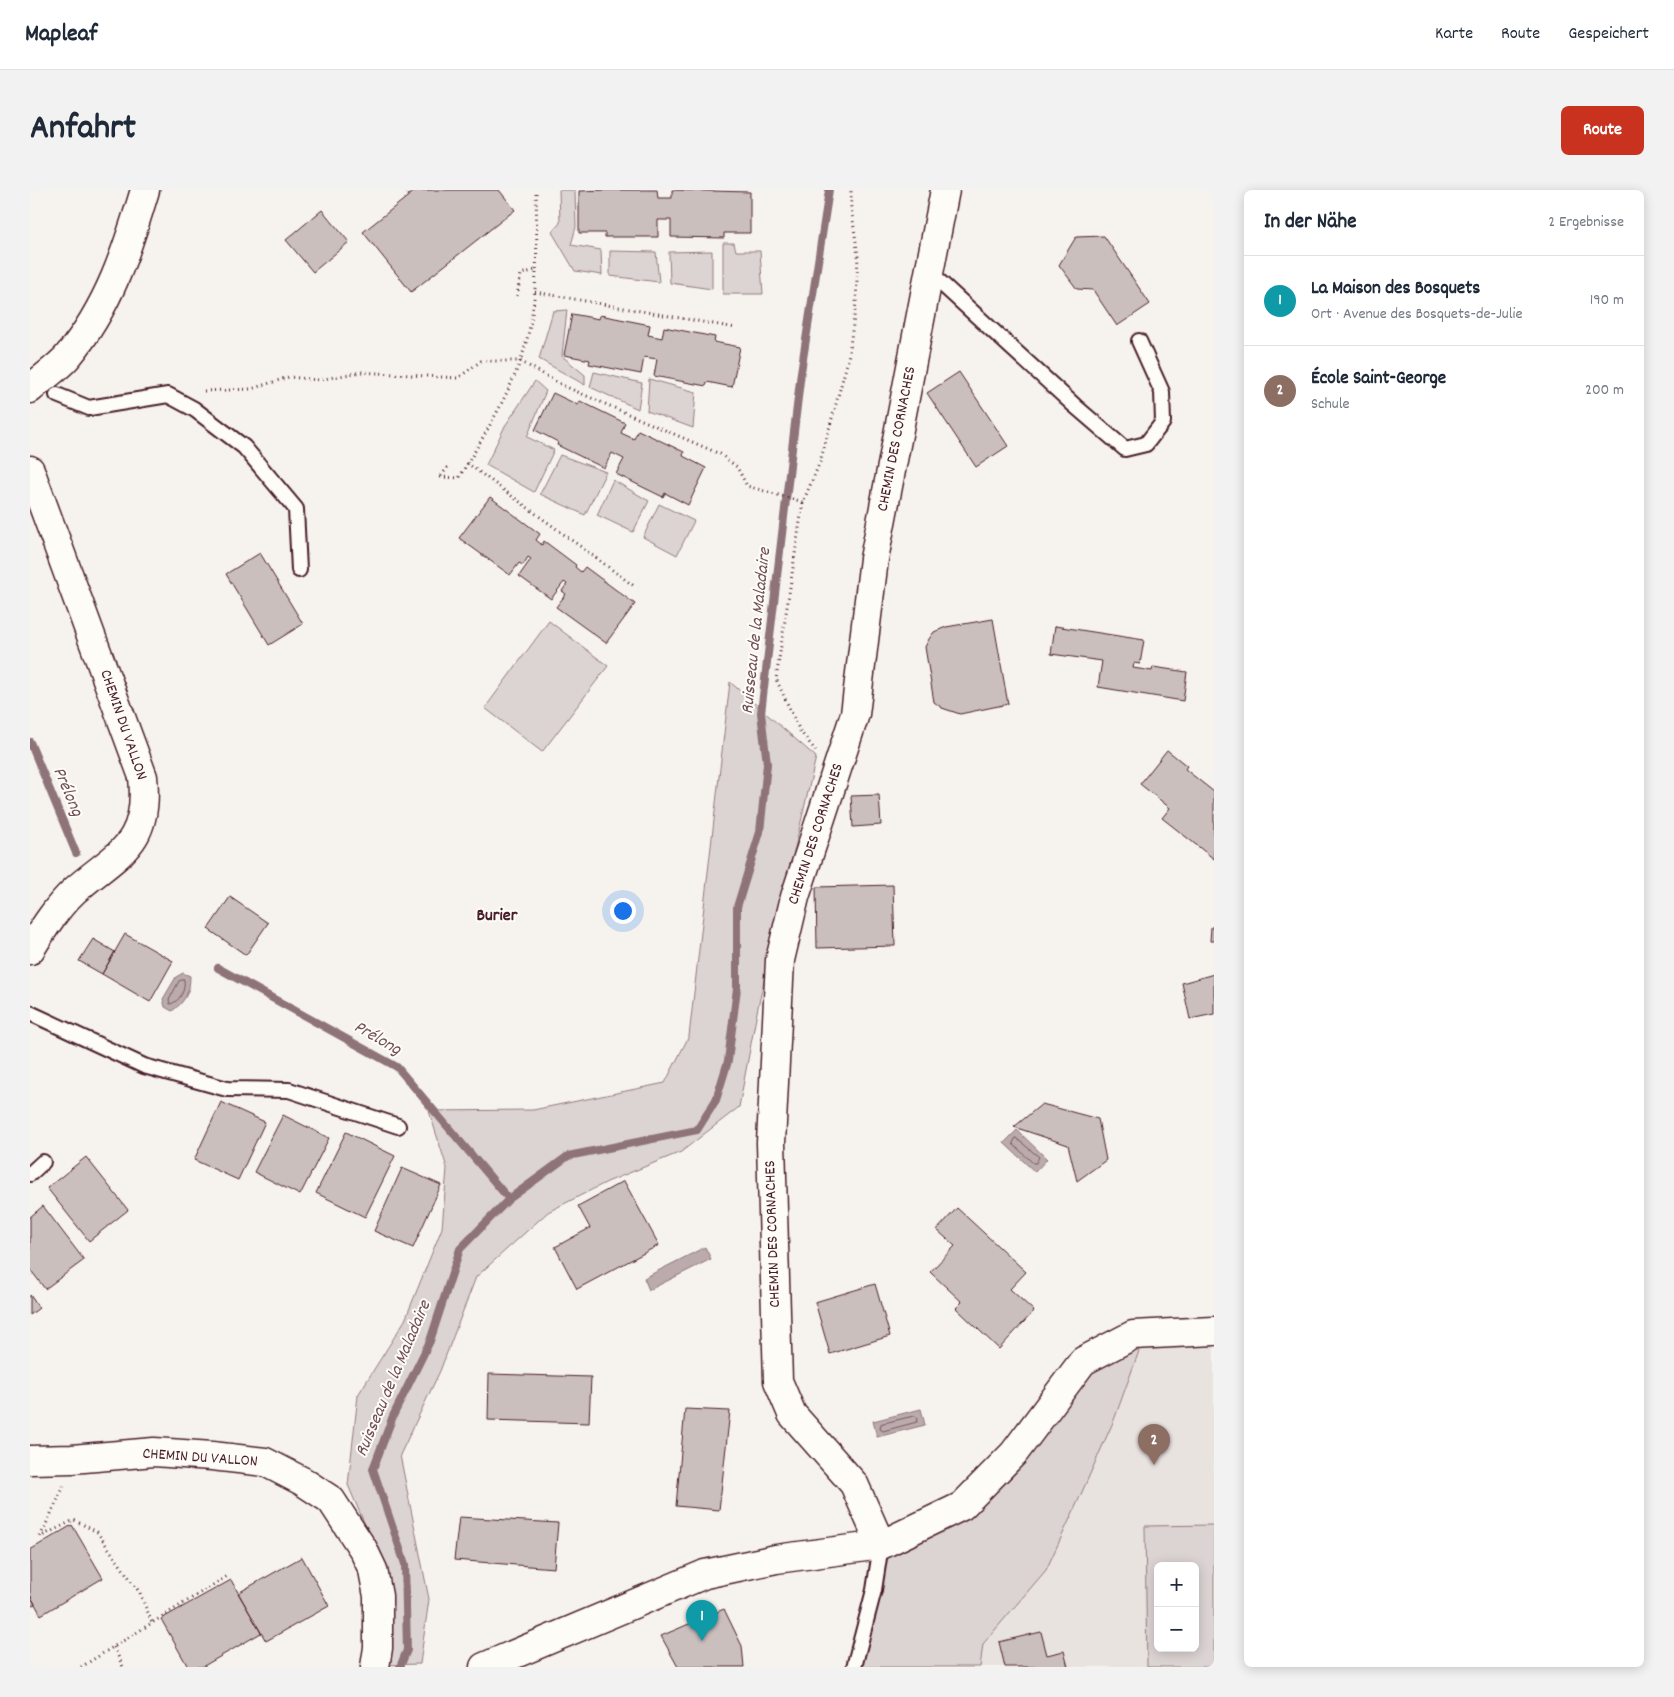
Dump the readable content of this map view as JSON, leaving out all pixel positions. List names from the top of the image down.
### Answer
{
  "streets": {
    "street": ["CHEMIN DES CORNACHES", "CHEMIN DU VALLON"]
  },
  "districts": ["Burier"],
  "water": ["Ruisseau de la Maladaire", "Prélong"],
  "page": {
    "header": "Mapleaf",
    "nav": ["Karte", "Route", "Gespeichert"],
    "title": "Anfahrt",
    "buttons": "Route",
    "heading": ["In der Nähe", "2 Ergebnisse"],
    "list": [
      {
        "mark": "1",
        "name": "La Maison des Bosquets",
        "note": "Ort · Avenue des Bosquets-de-Julie",
        "value": "190 m"
      },
      {
        "mark": "2",
        "name": "École Saint-George",
        "note": "Schule",
        "value": "200 m"
      }
    ],
    "pins": ["2", "1"],
    "map_buttons": ["+", "−"]
  }
}
